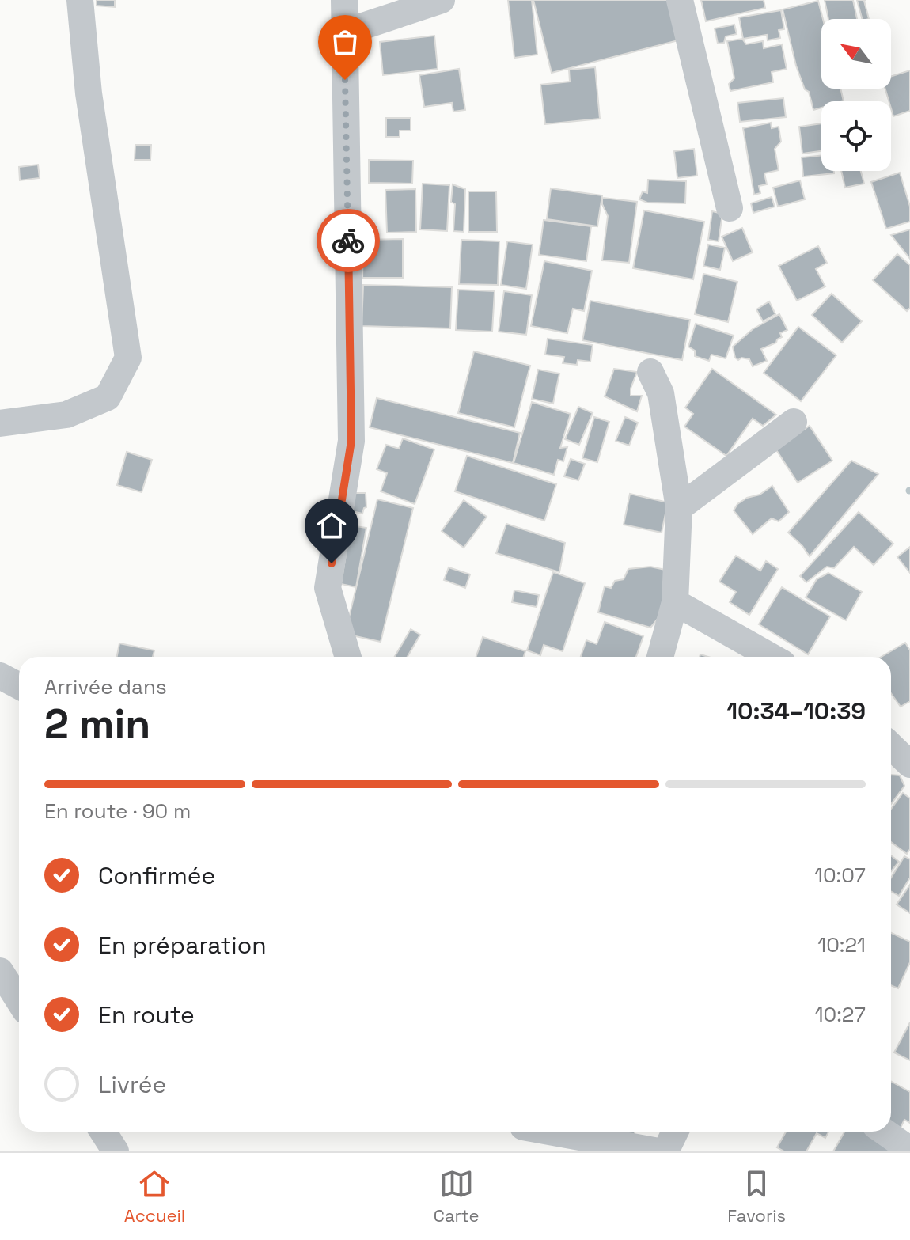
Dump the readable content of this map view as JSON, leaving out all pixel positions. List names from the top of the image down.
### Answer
{
  "north": "top left",
  "page": {
    "heading": ["2 min", "Arrivée dans", "10:34–10:39"],
    "bar": "En route · 90 m",
    "list": [
      ["Confirmée", "10:07"],
      ["En préparation", "10:21"],
      ["En route", "10:27"],
      "Livrée"
    ],
    "tabs": ["Accueil", "Carte", "Favoris"]
  }
}
